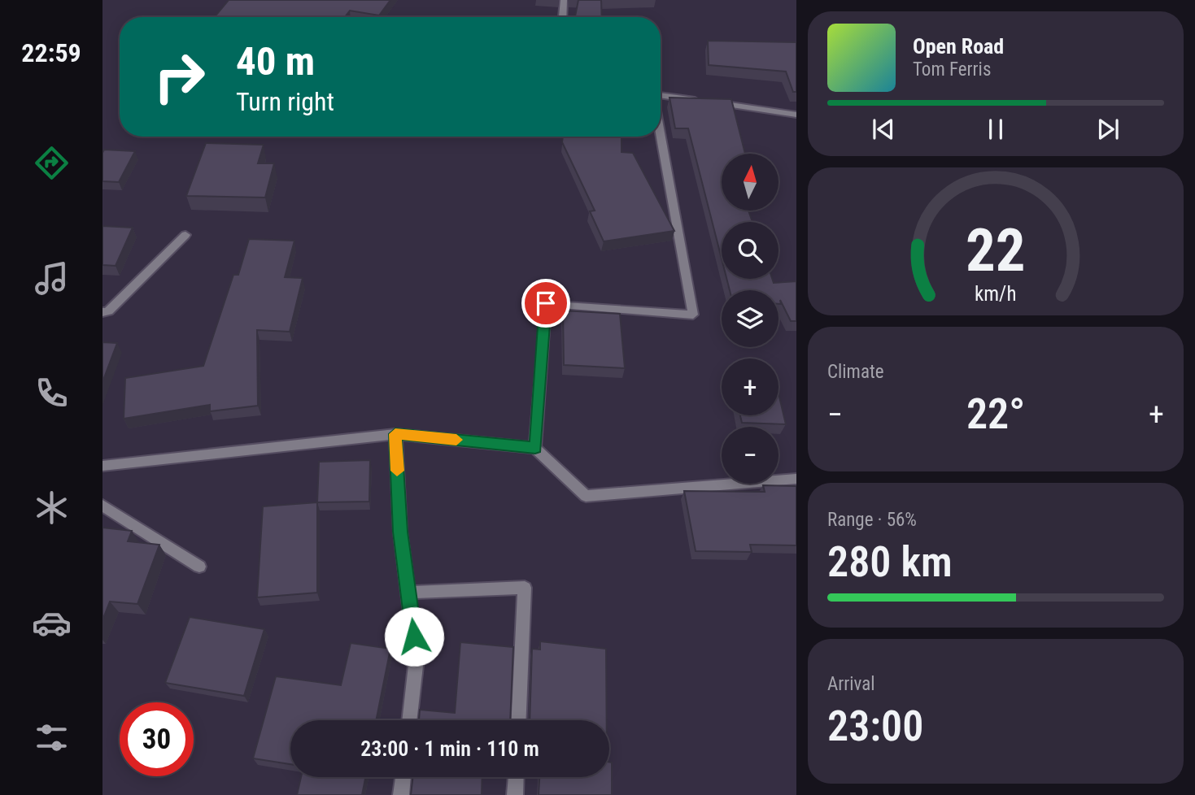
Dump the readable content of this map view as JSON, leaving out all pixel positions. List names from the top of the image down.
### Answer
{
  "north": "top",
  "page": {
    "tabs": "22:59",
    "turn": ["40 m", "Turn right"],
    "song": ["Open Road", "Tom Ferris"],
    "map_buttons": ["+", "−"],
    "tile": [
      "Climate",
      ["Range · 56%", "280 km"],
      ["Arrival", "23:00"]
    ],
    "heat": ["−", "22°", "+"],
    "limit": "30",
    "trip": "23:00 · 1 min · 110 m",
    "gauge": ["22", "km/h"]
  }
}
